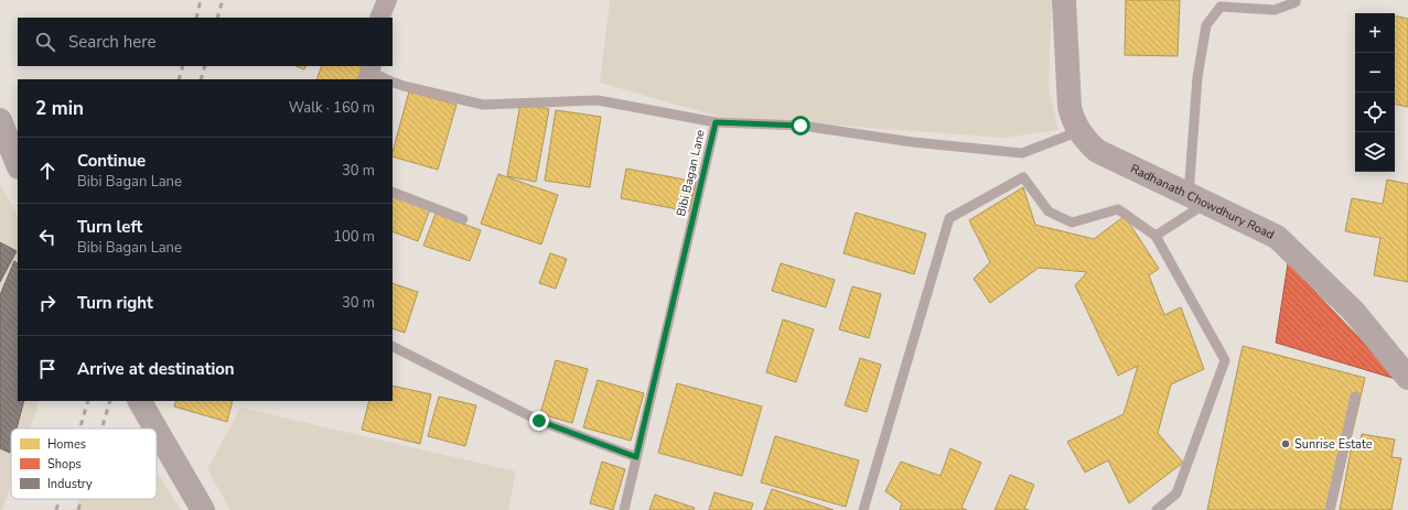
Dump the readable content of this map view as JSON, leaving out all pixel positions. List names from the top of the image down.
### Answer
{
  "streets": {
    "street": ["Radhanath Chowdhury Road"],
    "lane": ["Bibi Bagan Lane"]
  },
  "crossings": [
    ["Bibi Bagan Lane", "Radhanath Chowdhury Road"]
  ],
  "places": ["Sunrise Estate"],
  "legend": ["Homes", "Shops", "Industry"],
  "page": {
    "map_buttons": ["+", "−"],
    "search": "Search here",
    "heading": ["2 min", "Walk · 160 m"],
    "list": [
      ["Continue", "Bibi Bagan Lane", "30 m"],
      ["Turn left", "Bibi Bagan Lane", "100 m"],
      ["Turn right", "30 m"],
      "Arrive at destination"
    ]
  }
}
